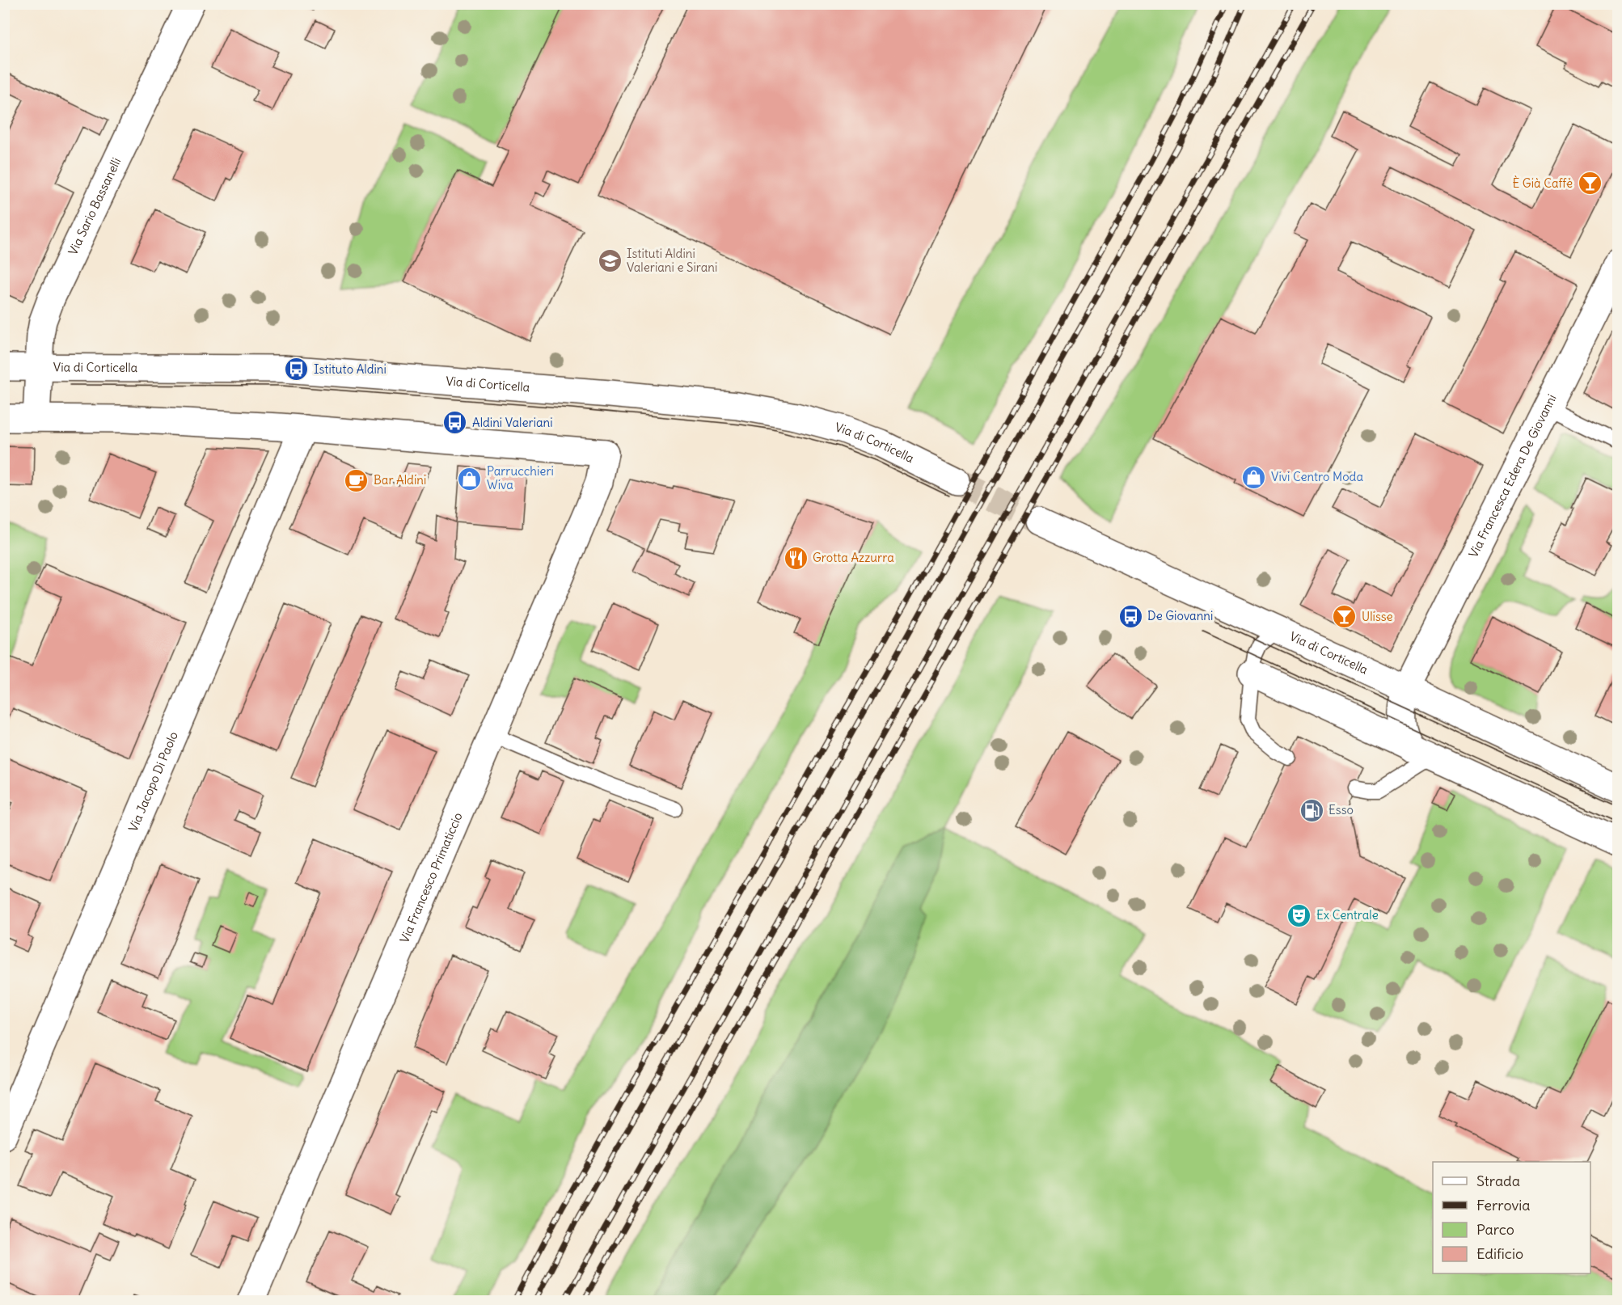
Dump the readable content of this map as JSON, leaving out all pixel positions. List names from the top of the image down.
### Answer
{
  "streets": {
    "main road": [
      "Via Sario Bassanelli",
      "Via di Corticella",
      "Via Francesca Edera De Giovanni",
      "Via Jacopo Di Paolo",
      "Via Francesco Primaticcio"
    ]
  },
  "crossings": [
    ["Via Sario Bassanelli", "Via di Corticella"],
    ["Via di Corticella", "Via Francesca Edera De Giovanni"],
    ["Via Jacopo Di Paolo", "Via Francesco Primaticcio"]
  ],
  "places": {
    "bar": ["È Già Caffè", "Ulisse"],
    "school or university": ["Istituti Aldini Valeriani e Sirani"],
    "bus stop": ["Istituto Aldini", "Aldini Valeriani", "De Giovanni"],
    "shop": ["Vivi Centro Moda", "Parrucchieri Wiva"],
    "cafe": ["Bar Aldini"],
    "restaurant": ["Grotta Azzurra"],
    "fuel station": ["Esso"],
    "theatre": ["Ex Centrale"]
  },
  "legend": [
    "Strada",
    "Ferrovia",
    "Parco",
    "Edificio"
  ]
}
